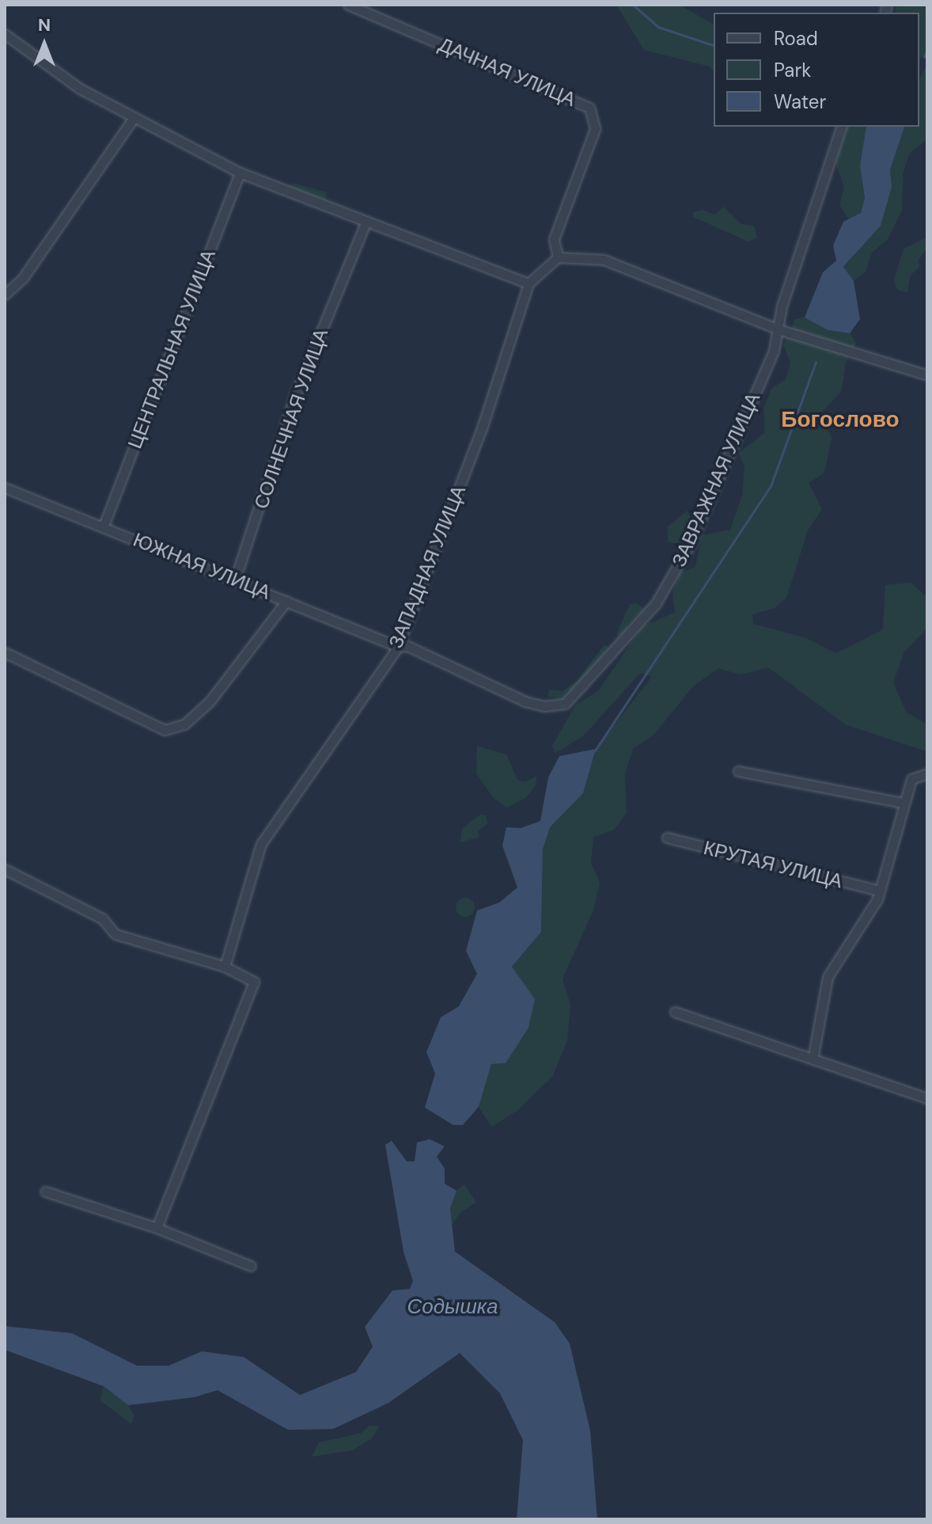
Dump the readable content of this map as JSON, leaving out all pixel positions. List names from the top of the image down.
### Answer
{
  "streets": {
    "street": [
      "ДАЧНАЯ УЛИЦА",
      "ЦЕНТРАЛЬНАЯ УЛИЦА",
      "СОЛНЕЧНАЯ УЛИЦА",
      "ЗАВРАЖНАЯ УЛИЦА",
      "ЮЖНАЯ УЛИЦА",
      "ЗАПАДНАЯ УЛИЦА",
      "КРУТАЯ УЛИЦА"
    ]
  },
  "crossings": [
    ["ЦЕНТРАЛЬНАЯ УЛИЦА", "ЮЖНАЯ УЛИЦА"],
    ["СОЛНЕЧНАЯ УЛИЦА", "ЮЖНАЯ УЛИЦА"],
    ["ЗАВРАЖНАЯ УЛИЦА", "ЮЖНАЯ УЛИЦА"],
    ["ЗАВРАЖНАЯ УЛИЦА", "ЗАПАДНАЯ УЛИЦА"],
    ["ЮЖНАЯ УЛИЦА", "ЗАПАДНАЯ УЛИЦА"]
  ],
  "districts": ["Богослово"],
  "water": ["Содышка"],
  "legend": ["Road", "Park", "Water"],
  "north": "top"
}
